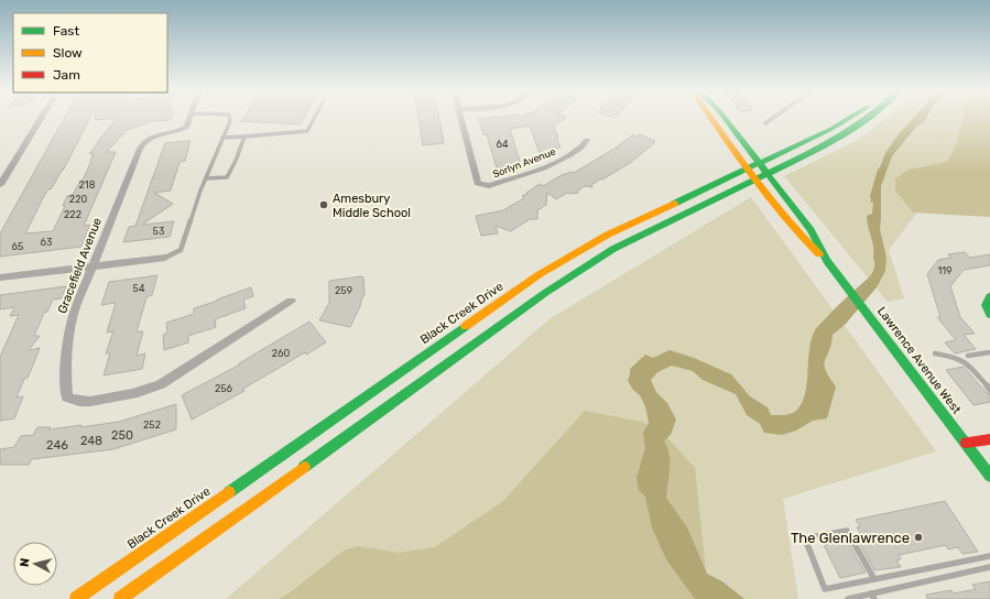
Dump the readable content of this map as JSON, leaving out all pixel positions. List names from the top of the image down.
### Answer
{
  "streets": {
    "main road": ["Black Creek Drive", "Lawrence Avenue West"],
    "street": ["Sorlyn Avenue", "Gracefield Avenue"]
  },
  "crossings": [
    ["Black Creek Drive", "Lawrence Avenue West"]
  ],
  "places": ["Amesbury Middle School", "The Glenlawrence"],
  "house_numbers": [
    "64",
    "218",
    "220",
    "222",
    "53",
    "63",
    "65",
    "119",
    "54",
    "259",
    "260",
    "256",
    "252",
    "250",
    "248",
    "246"
  ],
  "legend": ["Fast", "Slow", "Jam"],
  "north": "left"
}
